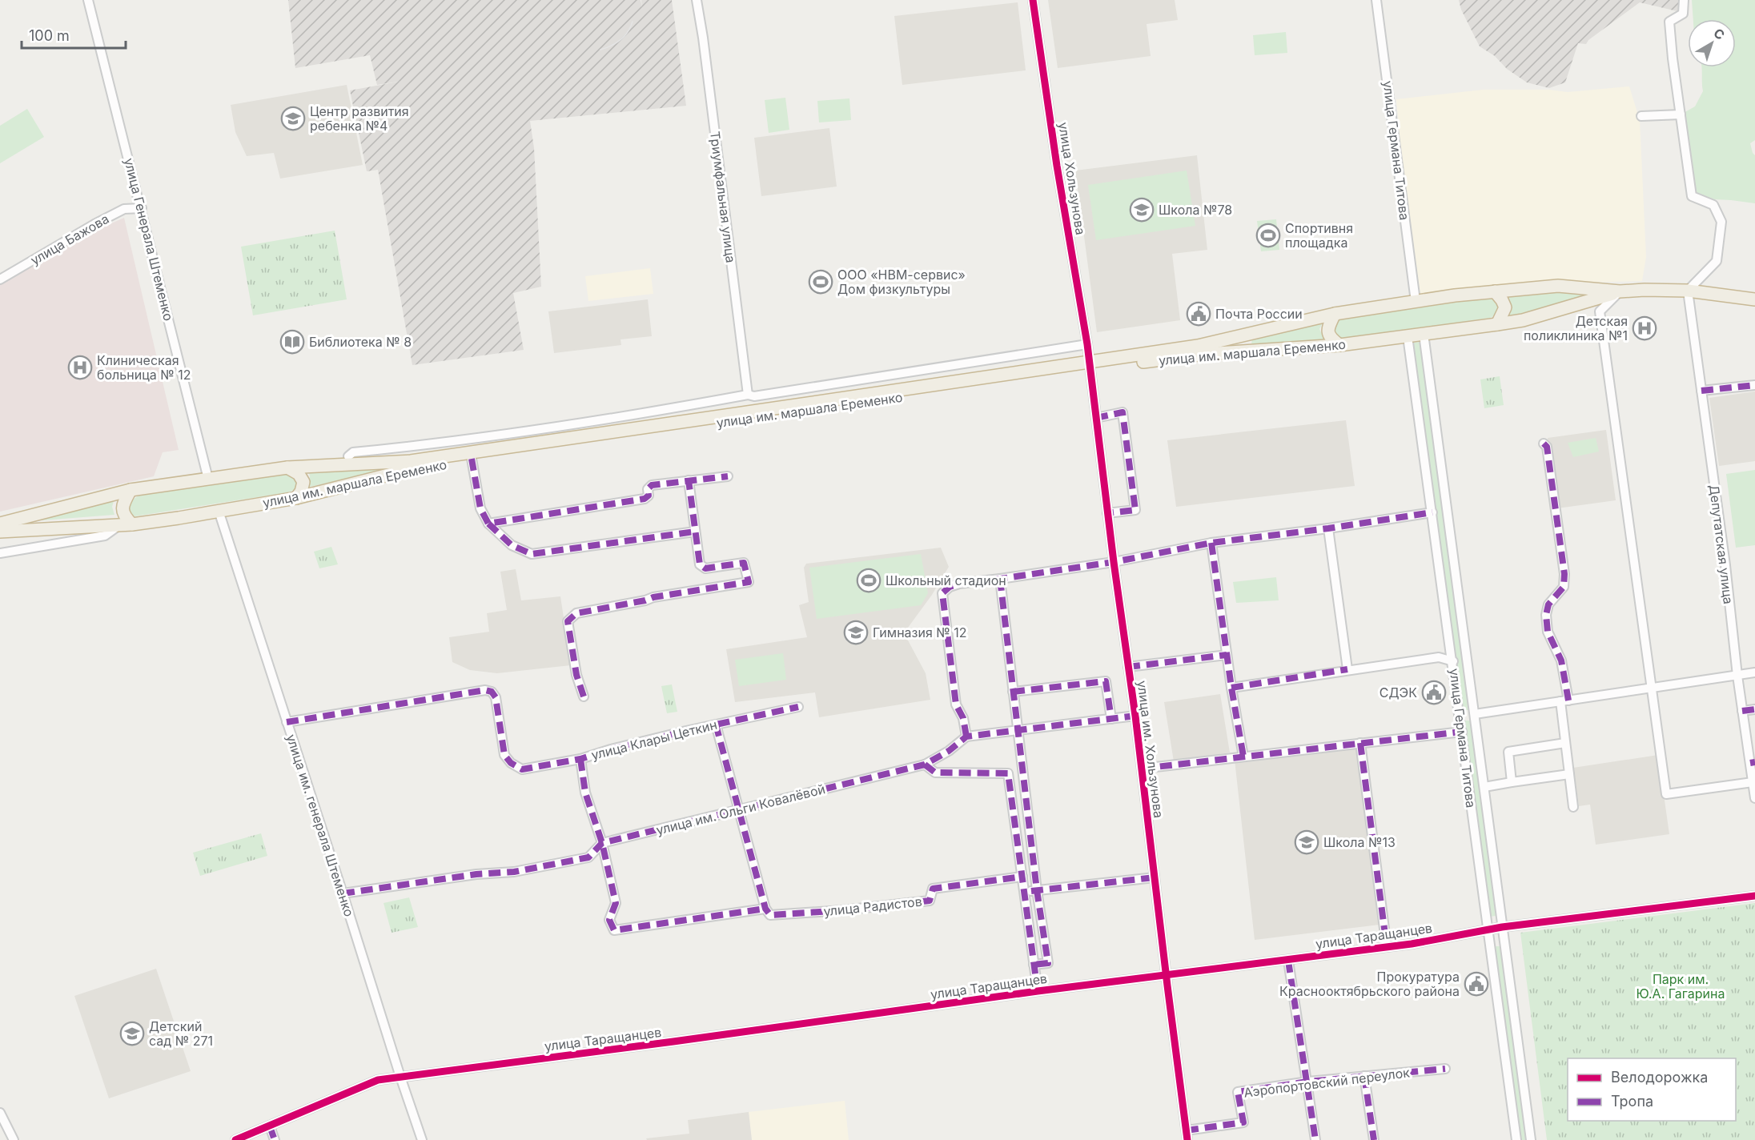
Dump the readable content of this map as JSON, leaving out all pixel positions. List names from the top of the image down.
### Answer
{
  "streets": {
    "highway": ["улица им. маршала Еременко"],
    "street": [
      "улица Германа Титова",
      "улица Хользунова",
      "Триумфальная улица",
      "улица Бажова",
      "улица Генерала Штеменко",
      "Депутатская улица",
      "улица Клары Цеткин",
      "улица им. Хользунова",
      "улица им. Ольги Ковалёвой",
      "улица им. генерала Штеменко",
      "улица Радистов",
      "улица Таращанцев",
      "Аэропортовский переулок"
    ]
  },
  "crossings": [
    ["улица Германа Титова", "улица им. маршала Еременко"],
    ["улица Германа Титова", "улица Таращанцев"],
    ["улица Хользунова", "улица им. маршала Еременко"],
    ["улица Хользунова", "улица им. Хользунова"],
    ["Триумфальная улица", "улица им. маршала Еременко"],
    ["улица Бажова", "улица Генерала Штеменко"],
    ["улица Генерала Штеменко", "улица им. маршала Еременко"],
    ["улица им. маршала Еременко", "Депутатская улица"],
    ["улица им. маршала Еременко", "улица им. Хользунова"],
    ["улица им. маршала Еременко", "улица им. генерала Штеменко"],
    ["улица Клары Цеткин", "улица им. генерала Штеменко"],
    ["улица им. Хользунова", "улица Таращанцев"],
    ["улица им. Хользунова", "Аэропортовский переулок"],
    ["улица им. Ольги Ковалёвой", "улица им. генерала Штеменко"],
    ["улица им. генерала Штеменко", "улица Таращанцев"]
  ],
  "parks": ["Парк им. Ю.А. Гагарина"],
  "places": {
    "school or university": [
      "Центр развития ребенка №4",
      "Школа №78",
      "Гимназия № 12",
      "Школа №13",
      "Детский сад № 271"
    ],
    "sports": ["Спортивня площадка", "ООО «НВМ-сервис» Дом физкультуры", "Школьный стадион"],
    "public building": ["Почта России", "СДЭК", "Прокуратура Краснооктябрьского района"],
    "hospital": ["Детская поликлиника №1", "Клиническая больница № 12"],
    "library": ["Библиотека № 8"]
  },
  "legend": ["Велодорожка", "Тропа"],
  "scale_bar": "100 m",
  "north": "top right"
}
